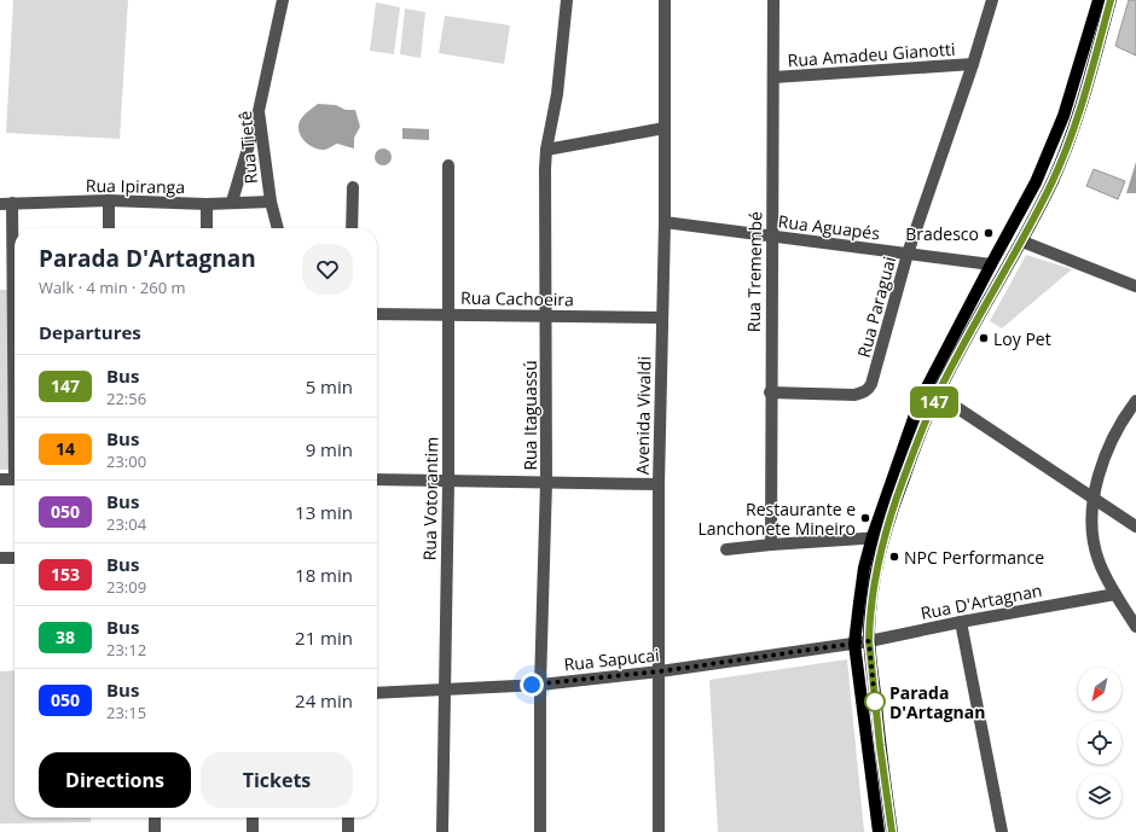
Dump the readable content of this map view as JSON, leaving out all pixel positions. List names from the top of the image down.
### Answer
{
  "streets": {
    "street": [
      "Rua Amadeu Gianotti",
      "Rua Tietê",
      "Rua Ipiranga",
      "Rua Aguapés",
      "Rua Tremembé",
      "Rua Cachoeira",
      "Rua Paraguai",
      "Rua Itaguassú",
      "Avenida Vivaldi",
      "Rua Votorantim",
      "Rua D'Artagnan",
      "Rua Sapucai"
    ]
  },
  "crossings": [
    ["Rua Amadeu Gianotti", "Rua Tremembé"],
    ["Rua Amadeu Gianotti", "Rua Paraguai"],
    ["Rua Tietê", "Rua Ipiranga"],
    ["Rua Aguapés", "Rua Tremembé"],
    ["Rua Aguapés", "Rua Paraguai"],
    ["Rua Aguapés", "Avenida Vivaldi"],
    ["Rua Tremembé", "Rua Paraguai"],
    ["Rua Cachoeira", "Rua Itaguassú"],
    ["Rua Cachoeira", "Avenida Vivaldi"],
    ["Rua Cachoeira", "Rua Votorantim"],
    ["Rua Itaguassú", "Rua Sapucai"],
    ["Avenida Vivaldi", "Rua Sapucai"],
    ["Rua Votorantim", "Rua Sapucai"],
    ["Rua D'Artagnan", "Rua Sapucai"]
  ],
  "places": [
    "Bradesco",
    "Loy Pet",
    "Restaurante e Lanchonete Mineiro",
    "NPC Performance",
    "Parada D'Artagnan"
  ],
  "lines": ["bus line 147"],
  "north": "bottom left",
  "page": {
    "on_map": "147",
    "heading": [
      ["Parada D'Artagnan", "Walk · 4 min · 260 m"],
      "Departures"
    ],
    "list": [
      {
        "mark": "147",
        "name": "Bus",
        "note": "22:56",
        "value": "5 min"
      },
      {
        "mark": "14",
        "name": "Bus",
        "note": "23:00",
        "value": "9 min"
      },
      {
        "mark": "050",
        "name": "Bus",
        "note": "23:04",
        "value": "13 min"
      },
      {
        "mark": "153",
        "name": "Bus",
        "note": "23:09",
        "value": "18 min"
      },
      {
        "mark": "38",
        "name": "Bus",
        "note": "23:12",
        "value": "21 min"
      },
      {
        "mark": "050",
        "name": "Bus",
        "note": "23:15",
        "value": "24 min"
      }
    ],
    "buttons": ["Directions", "Tickets"]
  }
}
